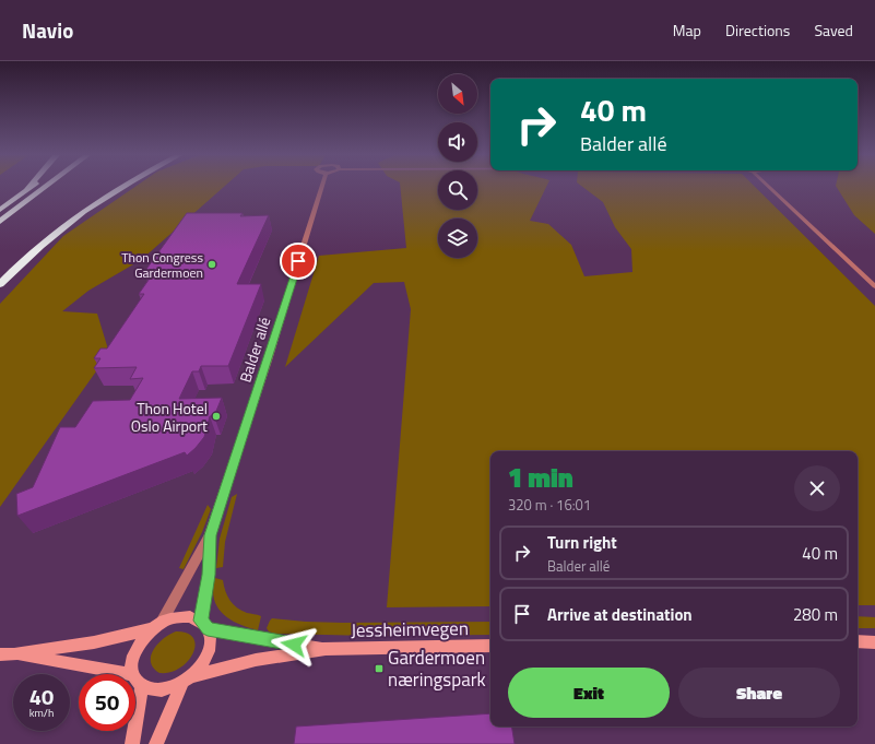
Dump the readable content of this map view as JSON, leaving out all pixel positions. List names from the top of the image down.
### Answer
{
  "streets": {
    "main road": ["Jessheimvegen"],
    "street": ["Balder allé"]
  },
  "crossings": [
    ["Balder allé", "Jessheimvegen"]
  ],
  "places": {
    "other": ["Thon Congress Gardermoen", "Thon Hotel Oslo Airport"],
    "transit": ["Gardermoen næringspark"]
  },
  "north": "bottom right",
  "page": {
    "header": "Navio",
    "nav": ["Map", "Directions", "Saved"],
    "turn": ["40 m", "Balder allé"],
    "heading": ["1 min", "320 m · 16:01"],
    "list": [
      {
        "name": "Turn right",
        "note": "Balder allé",
        "value": "40 m"
      },
      {
        "name": "Arrive at destination",
        "value": "280 m"
      }
    ],
    "buttons": ["Exit", "Share"],
    "speed": "40 km/h",
    "limit": "50"
  }
}
